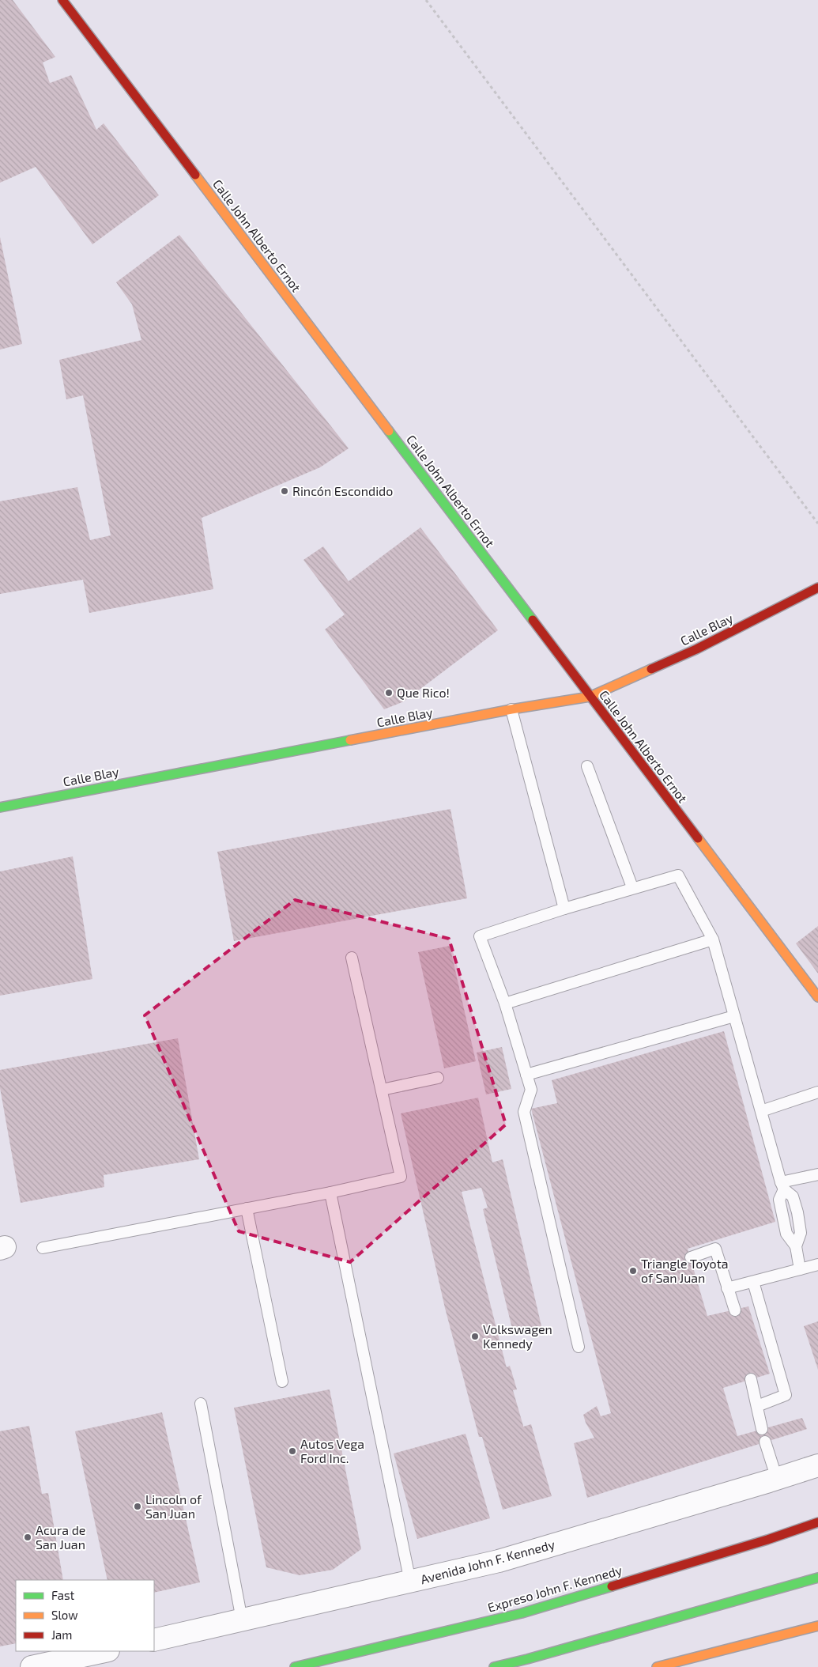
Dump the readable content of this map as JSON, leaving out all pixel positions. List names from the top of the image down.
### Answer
{
  "streets": {
    "main road": ["Calle John Alberto Ernot", "Calle Blay", "Expreso John F. Kennedy"],
    "street": ["Avenida John F. Kennedy"]
  },
  "crossings": [
    ["Calle John Alberto Ernot", "Calle Blay"]
  ],
  "places": [
    "Rincón Escondido",
    "Que Rico!",
    "Triangle Toyota of San Juan",
    "Volkswagen Kennedy",
    "Autos Vega Ford Inc.",
    "Lincoln of San Juan",
    "Acura de San Juan"
  ],
  "legend": ["Fast", "Slow", "Jam"]
}
